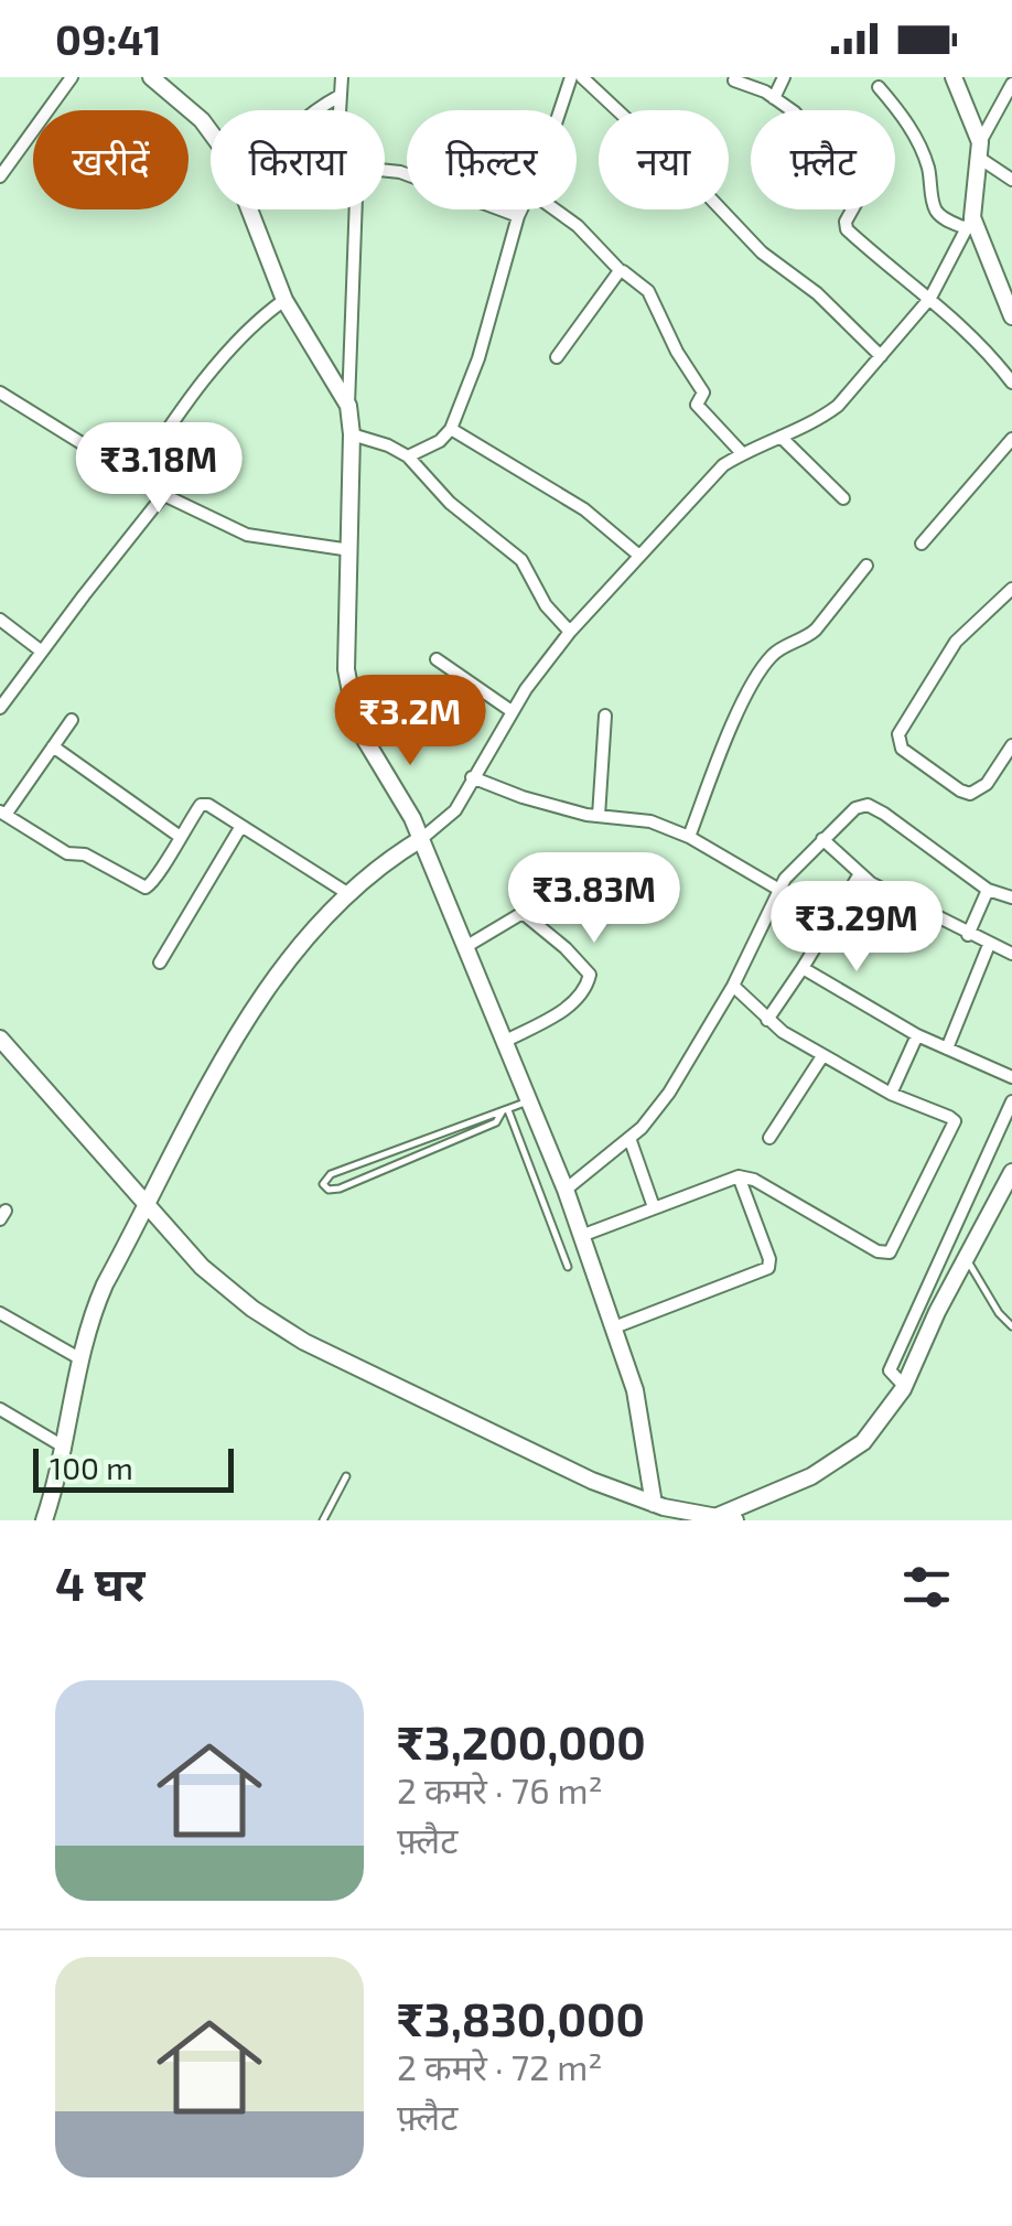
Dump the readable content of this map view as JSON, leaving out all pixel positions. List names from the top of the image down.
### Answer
{
  "scale_bar": "100 m",
  "page": {
    "status": "09:41",
    "chip": [
      "खरीदें",
      "किराया",
      "फ़िल्टर",
      "नया",
      "फ़्लैट"
    ],
    "price": [
      "₹3.18M",
      "₹3.2M",
      "₹3.83M",
      "₹3.29M"
    ],
    "scale": "100 m",
    "heading": "4 घर",
    "list": [
      {
        "name": "₹3,200,000",
        "note": "2 कमरे · 76 m² · फ़्लैट"
      },
      {
        "name": "₹3,830,000",
        "note": "2 कमरे · 72 m² · फ़्लैट"
      }
    ]
  }
}
